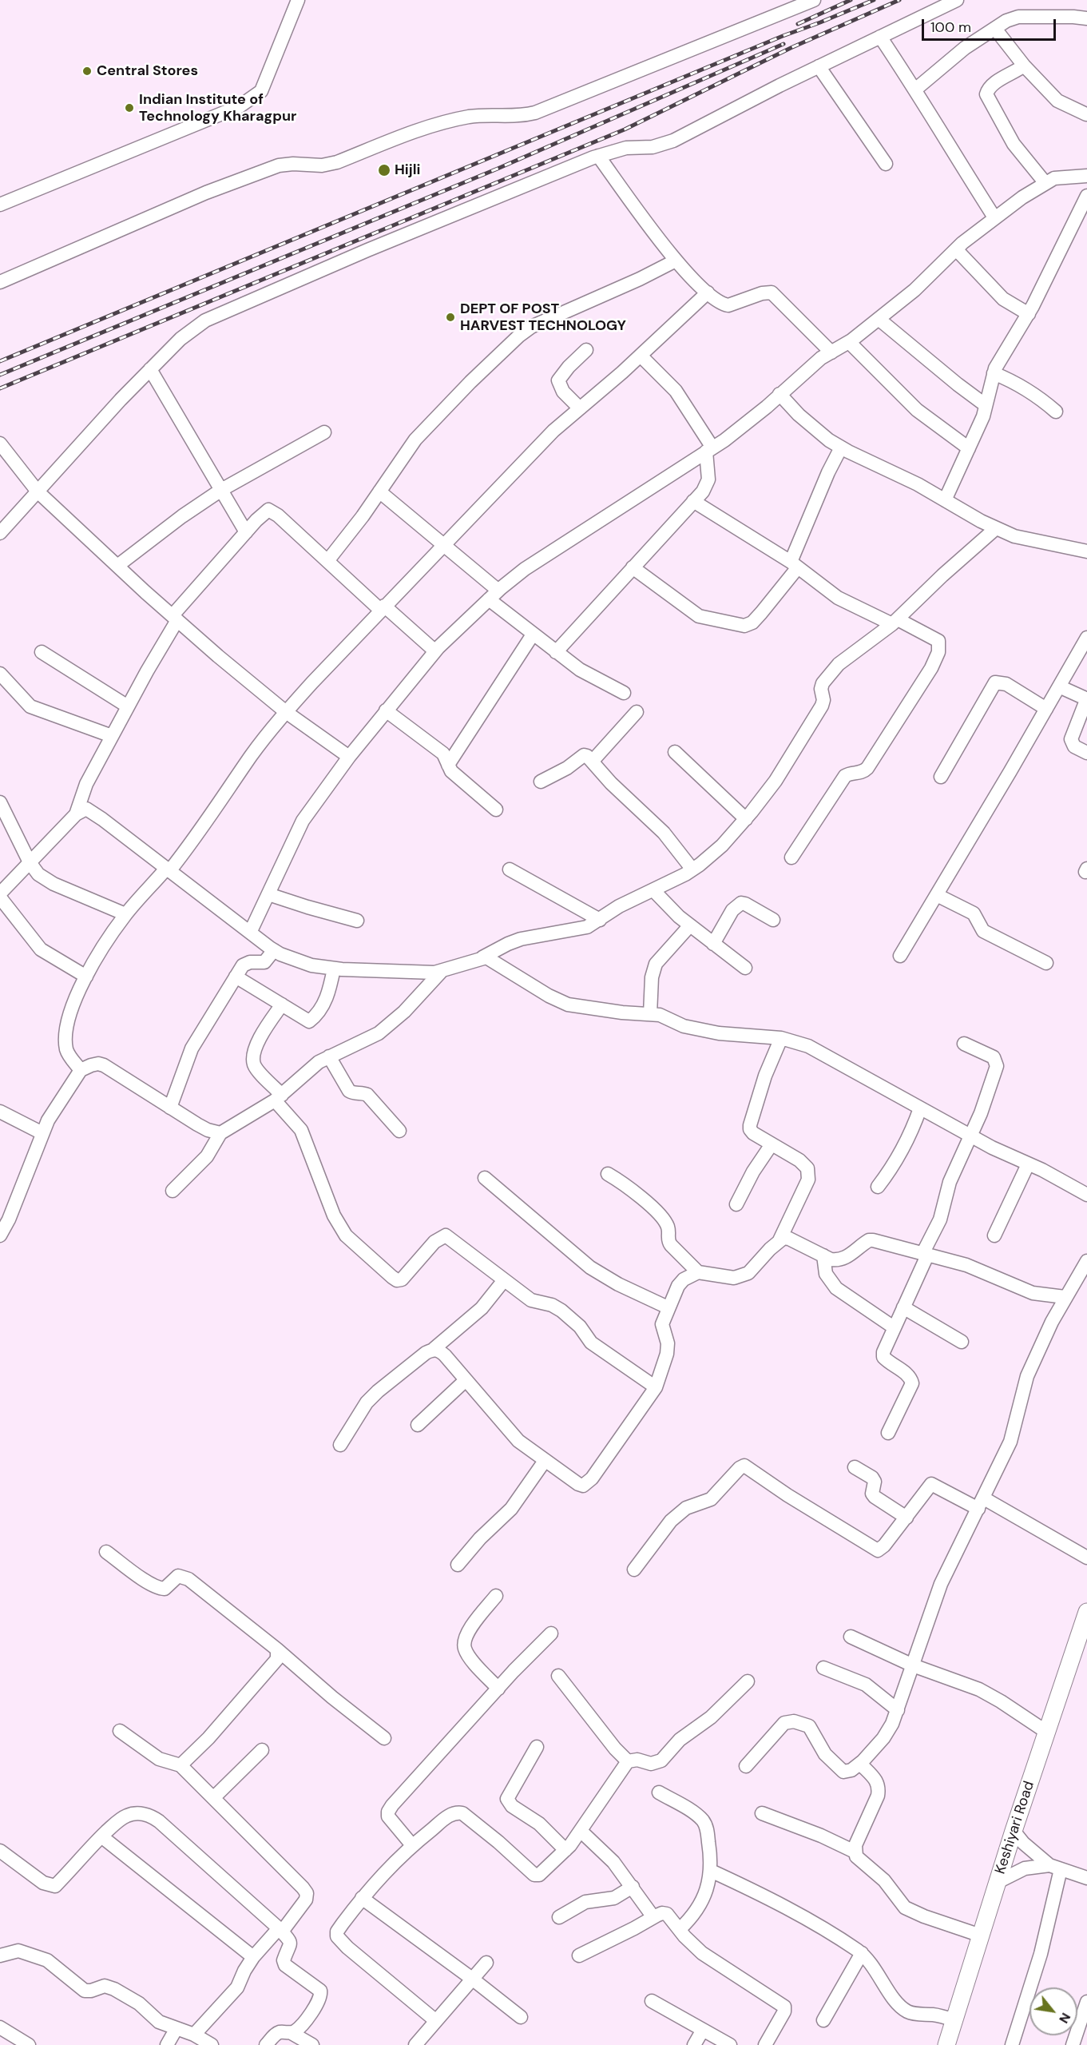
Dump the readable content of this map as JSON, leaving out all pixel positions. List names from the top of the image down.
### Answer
{
  "streets": {
    "main road": ["Keshiyari Road"]
  },
  "places": [
    "Central Stores",
    "Indian Institute of Technology Kharagpur",
    "Hijli",
    "DEPT OF POST HARVEST TECHNOLOGY"
  ],
  "scale_bar": "100 m",
  "north": "bottom right"
}
